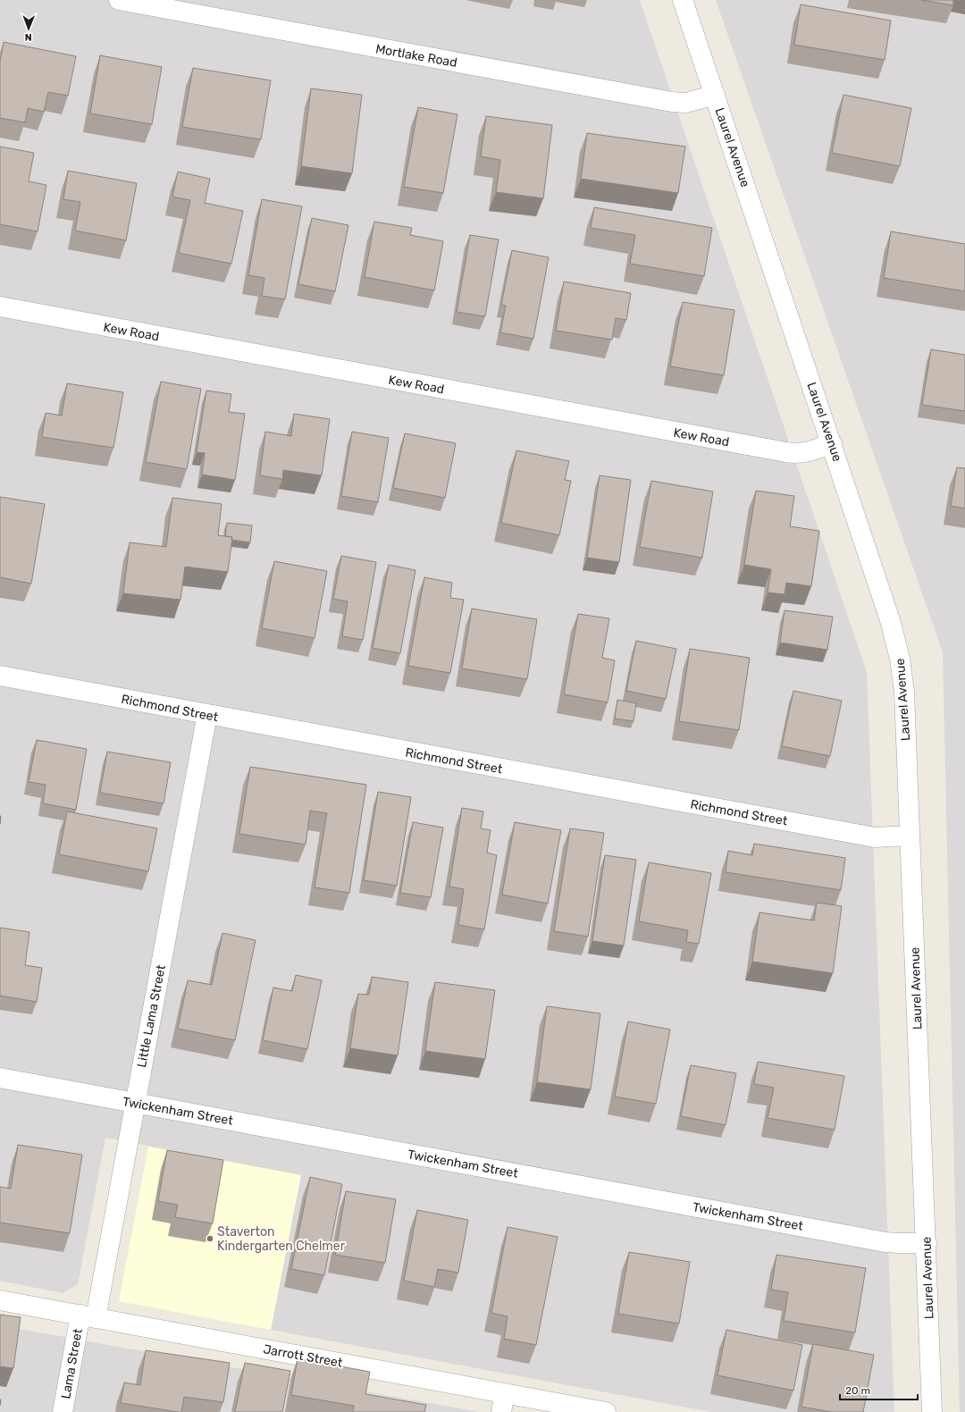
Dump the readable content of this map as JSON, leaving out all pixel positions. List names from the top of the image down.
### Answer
{
  "streets": {
    "street": [
      "Mortlake Road",
      "Laurel Avenue",
      "Kew Road",
      "Richmond Street",
      "Little Lama Street",
      "Twickenham Street",
      "Jarrott Street",
      "Lama Street"
    ]
  },
  "crossings": [
    ["Mortlake Road", "Laurel Avenue"],
    ["Laurel Avenue", "Kew Road"],
    ["Laurel Avenue", "Richmond Street"],
    ["Laurel Avenue", "Twickenham Street"],
    ["Richmond Street", "Little Lama Street"],
    ["Little Lama Street", "Twickenham Street"],
    ["Little Lama Street", "Jarrott Street"],
    ["Little Lama Street", "Lama Street"],
    ["Jarrott Street", "Lama Street"]
  ],
  "places": ["Staverton Kindergarten Chelmer"],
  "scale_bar": "20 m",
  "north": "bottom"
}
